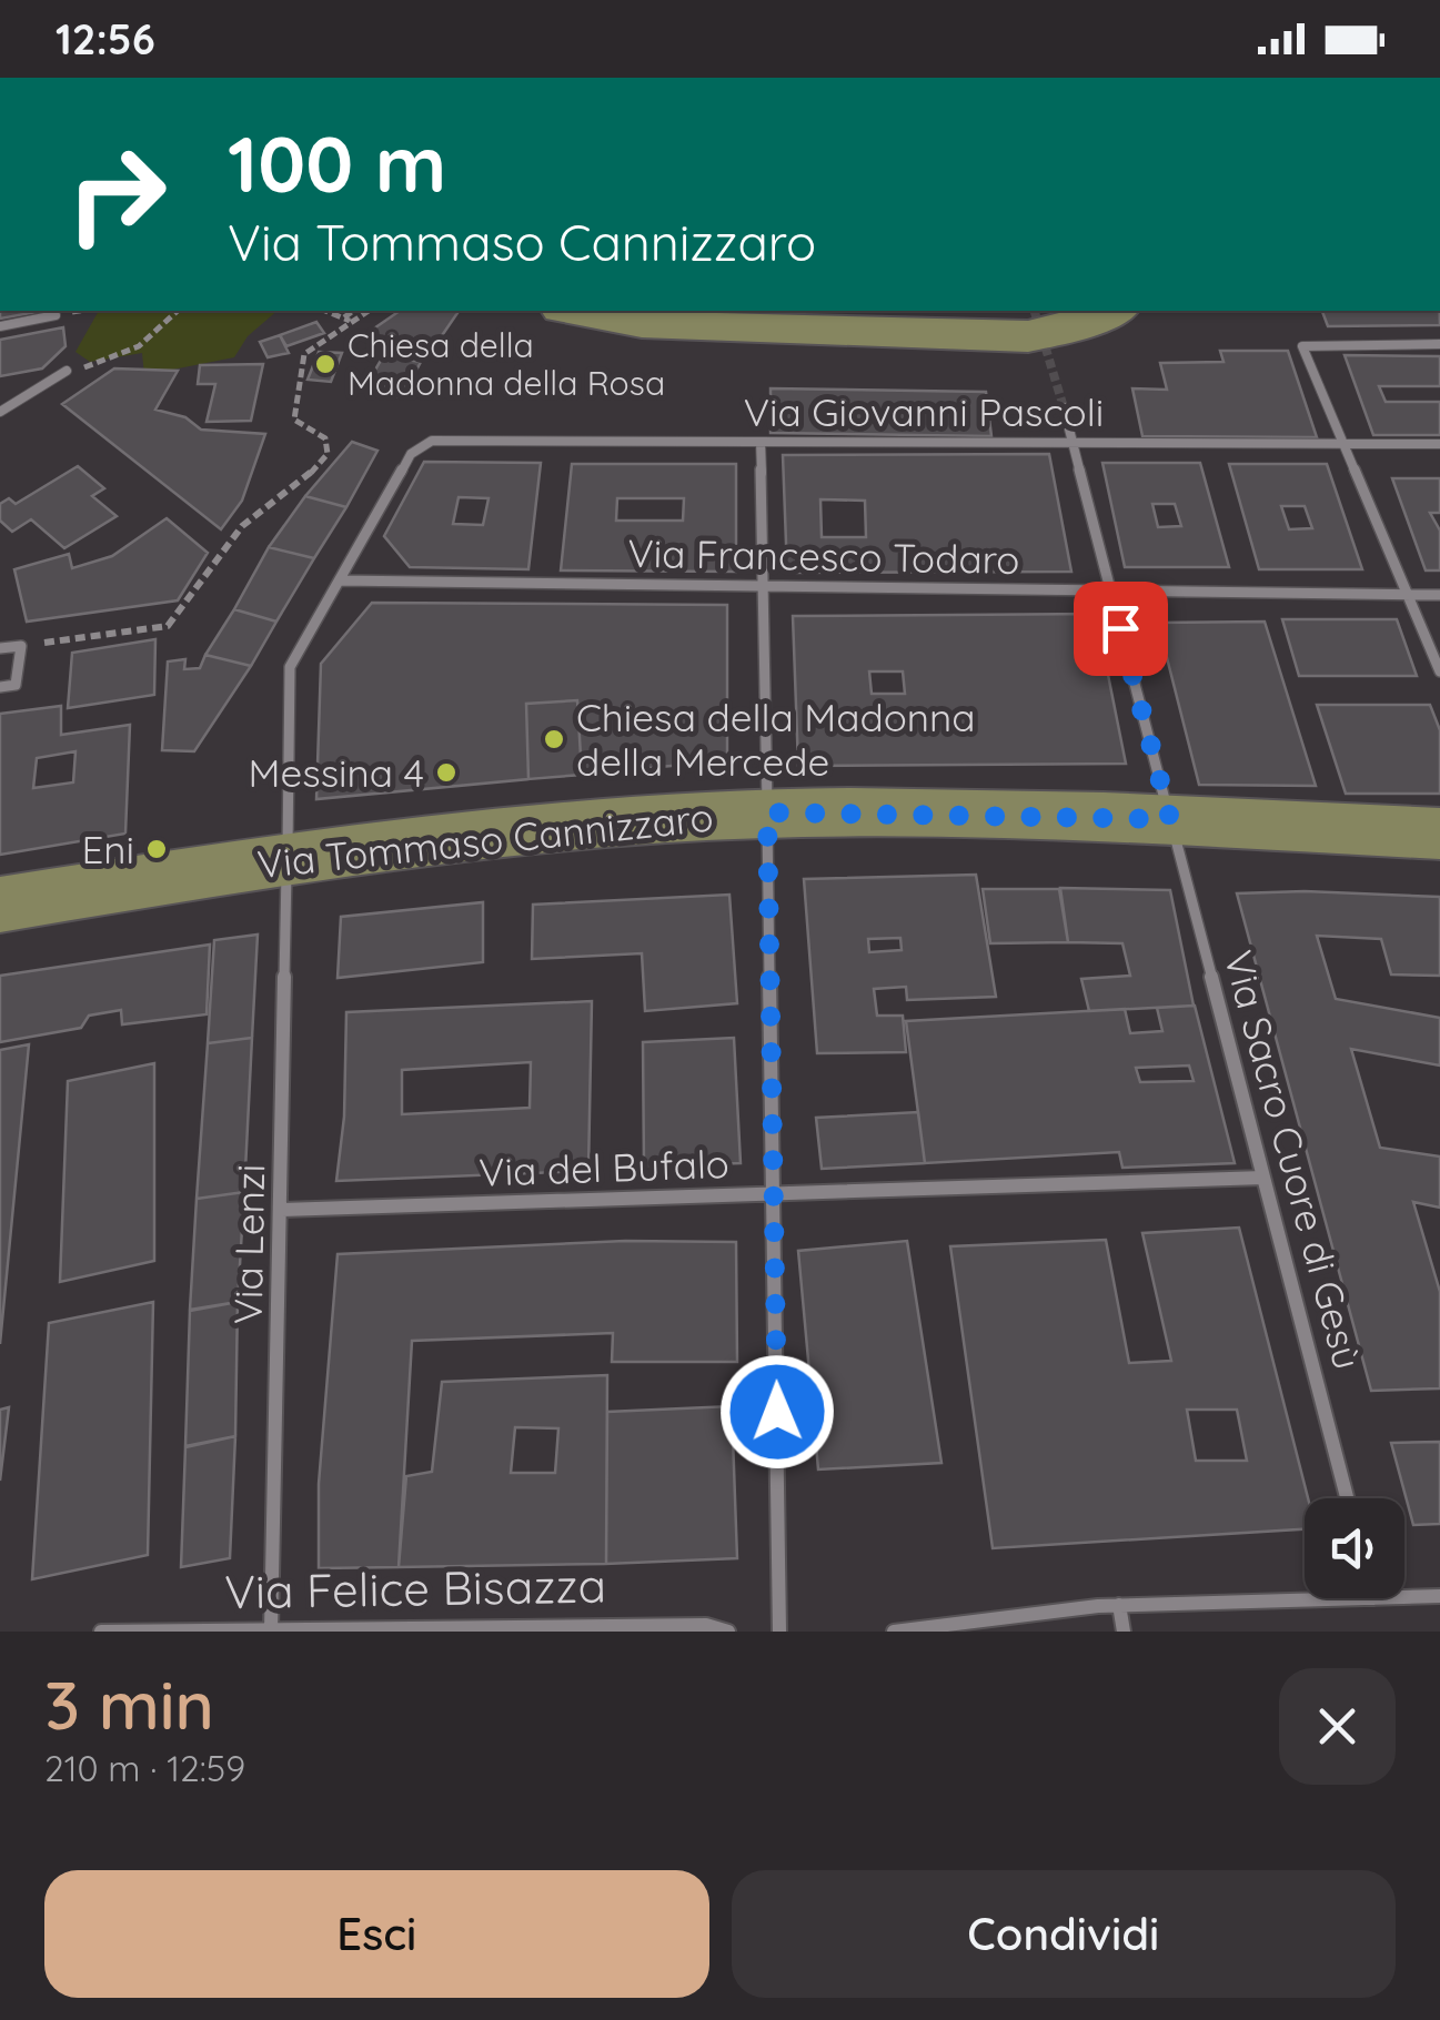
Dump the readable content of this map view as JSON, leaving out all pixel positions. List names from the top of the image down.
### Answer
{
  "streets": {
    "street": [
      "Via Giovanni Pascoli",
      "Via Francesco Todaro",
      "Via Tommaso Cannizzaro",
      "Via Sacro Cuore di Gesù",
      "Via del Bufalo",
      "Via Lenzi",
      "Via Felice Bisazza"
    ]
  },
  "crossings": [
    ["Via Giovanni Pascoli", "Via Francesco Todaro"],
    ["Via Giovanni Pascoli", "Via Sacro Cuore di Gesù"],
    ["Via Giovanni Pascoli", "Via Lenzi"],
    ["Via Francesco Todaro", "Via Sacro Cuore di Gesù"],
    ["Via Francesco Todaro", "Via Lenzi"],
    ["Via Tommaso Cannizzaro", "Via Sacro Cuore di Gesù"],
    ["Via Tommaso Cannizzaro", "Via Lenzi"],
    ["Via Sacro Cuore di Gesù", "Via del Bufalo"],
    ["Via del Bufalo", "Via Lenzi"],
    ["Via Lenzi", "Via Felice Bisazza"]
  ],
  "places": [
    "Chiesa della Madonna della Rosa",
    "Chiesa della Madonna della Mercede",
    "Messina 4",
    "Eni"
  ],
  "page": {
    "status": "12:56",
    "turn": ["100 m", "Via Tommaso Cannizzaro"],
    "heading": ["3 min", "210 m · 12:59"],
    "buttons": ["Esci", "Condividi"]
  }
}
